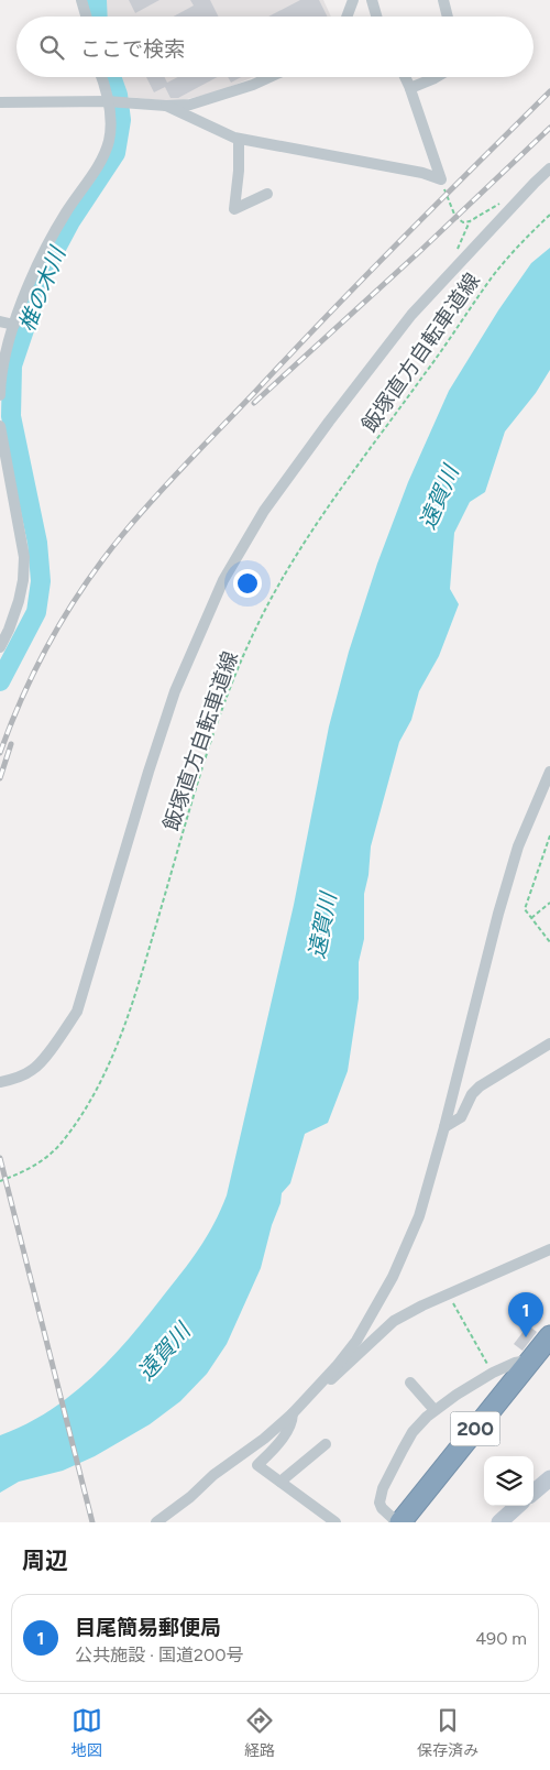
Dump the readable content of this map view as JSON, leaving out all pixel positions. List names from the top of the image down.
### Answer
{
  "streets": {
    "highway": ["200"],
    "path": ["飯塚直方自転車道線"]
  },
  "water": ["椎の木川", "遠賀川"],
  "page": {
    "search": "ここで検索",
    "pins": "1",
    "heading": "周辺",
    "list": [
      {
        "mark": "1",
        "name": "目尾簡易郵便局",
        "note": "公共施設 · 国道200号",
        "value": "490 m"
      }
    ],
    "nav": ["地図", "経路", "保存済み"]
  }
}
